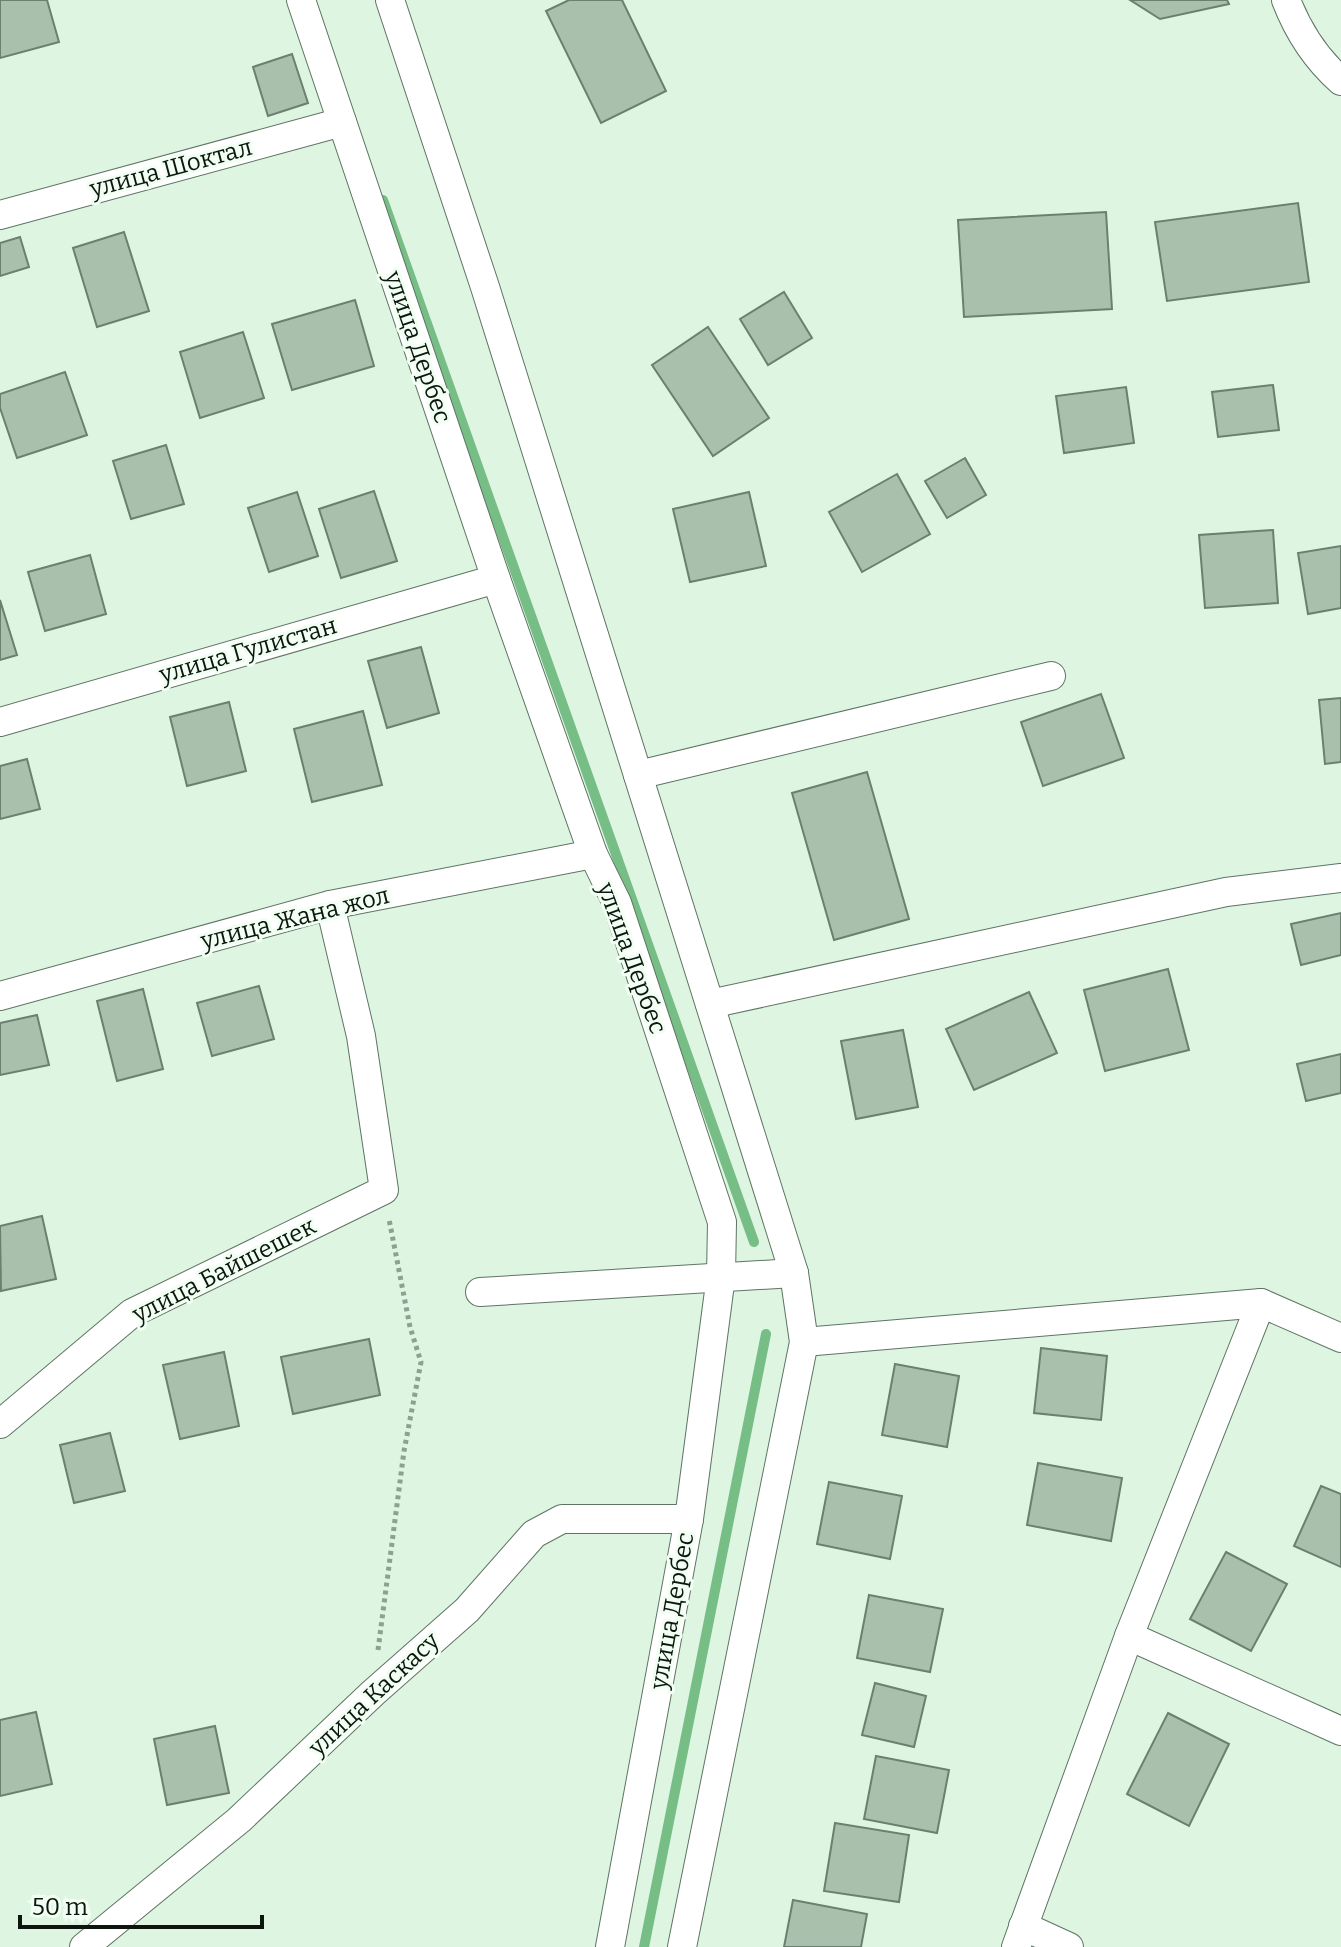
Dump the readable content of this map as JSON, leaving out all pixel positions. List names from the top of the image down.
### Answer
{
  "streets": {
    "street": [
      "улица Шоктал",
      "улица Дербес",
      "улица Гулистан",
      "улица Жана жол",
      "улица Байшешек",
      "улица Каскасу"
    ]
  },
  "crossings": [
    ["улица Шоктал", "улица Дербес"],
    ["улица Дербес", "улица Гулистан"],
    ["улица Дербес", "улица Жана жол"],
    ["улица Дербес", "улица Каскасу"]
  ],
  "scale_bar": "50 m"
}
